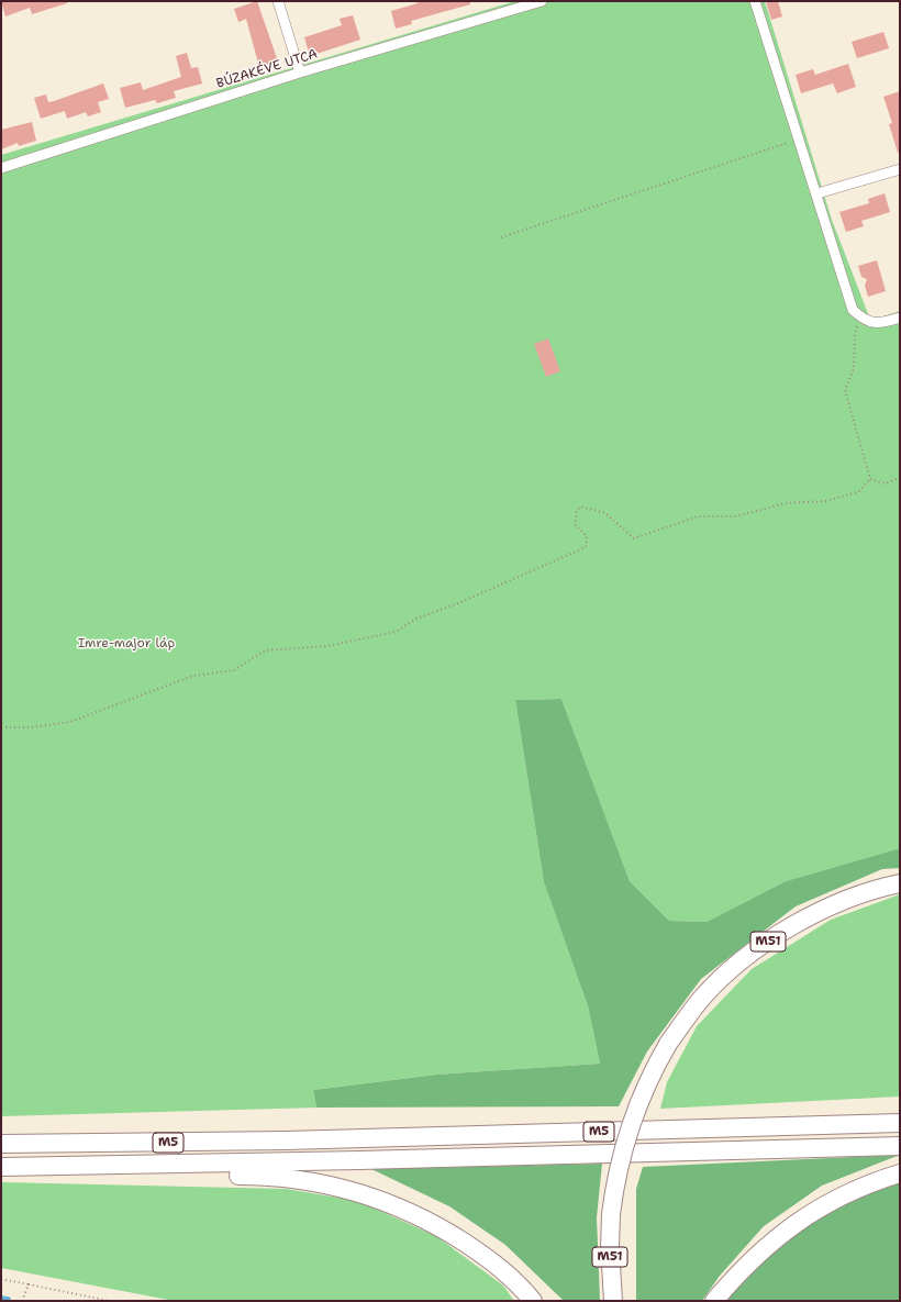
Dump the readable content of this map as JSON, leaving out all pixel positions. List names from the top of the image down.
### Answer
{
  "streets": {
    "highway": ["M51", "M5"],
    "street": ["BÚZAKÉVE UTCA"]
  },
  "parks": ["Imre-major láp"]
}
